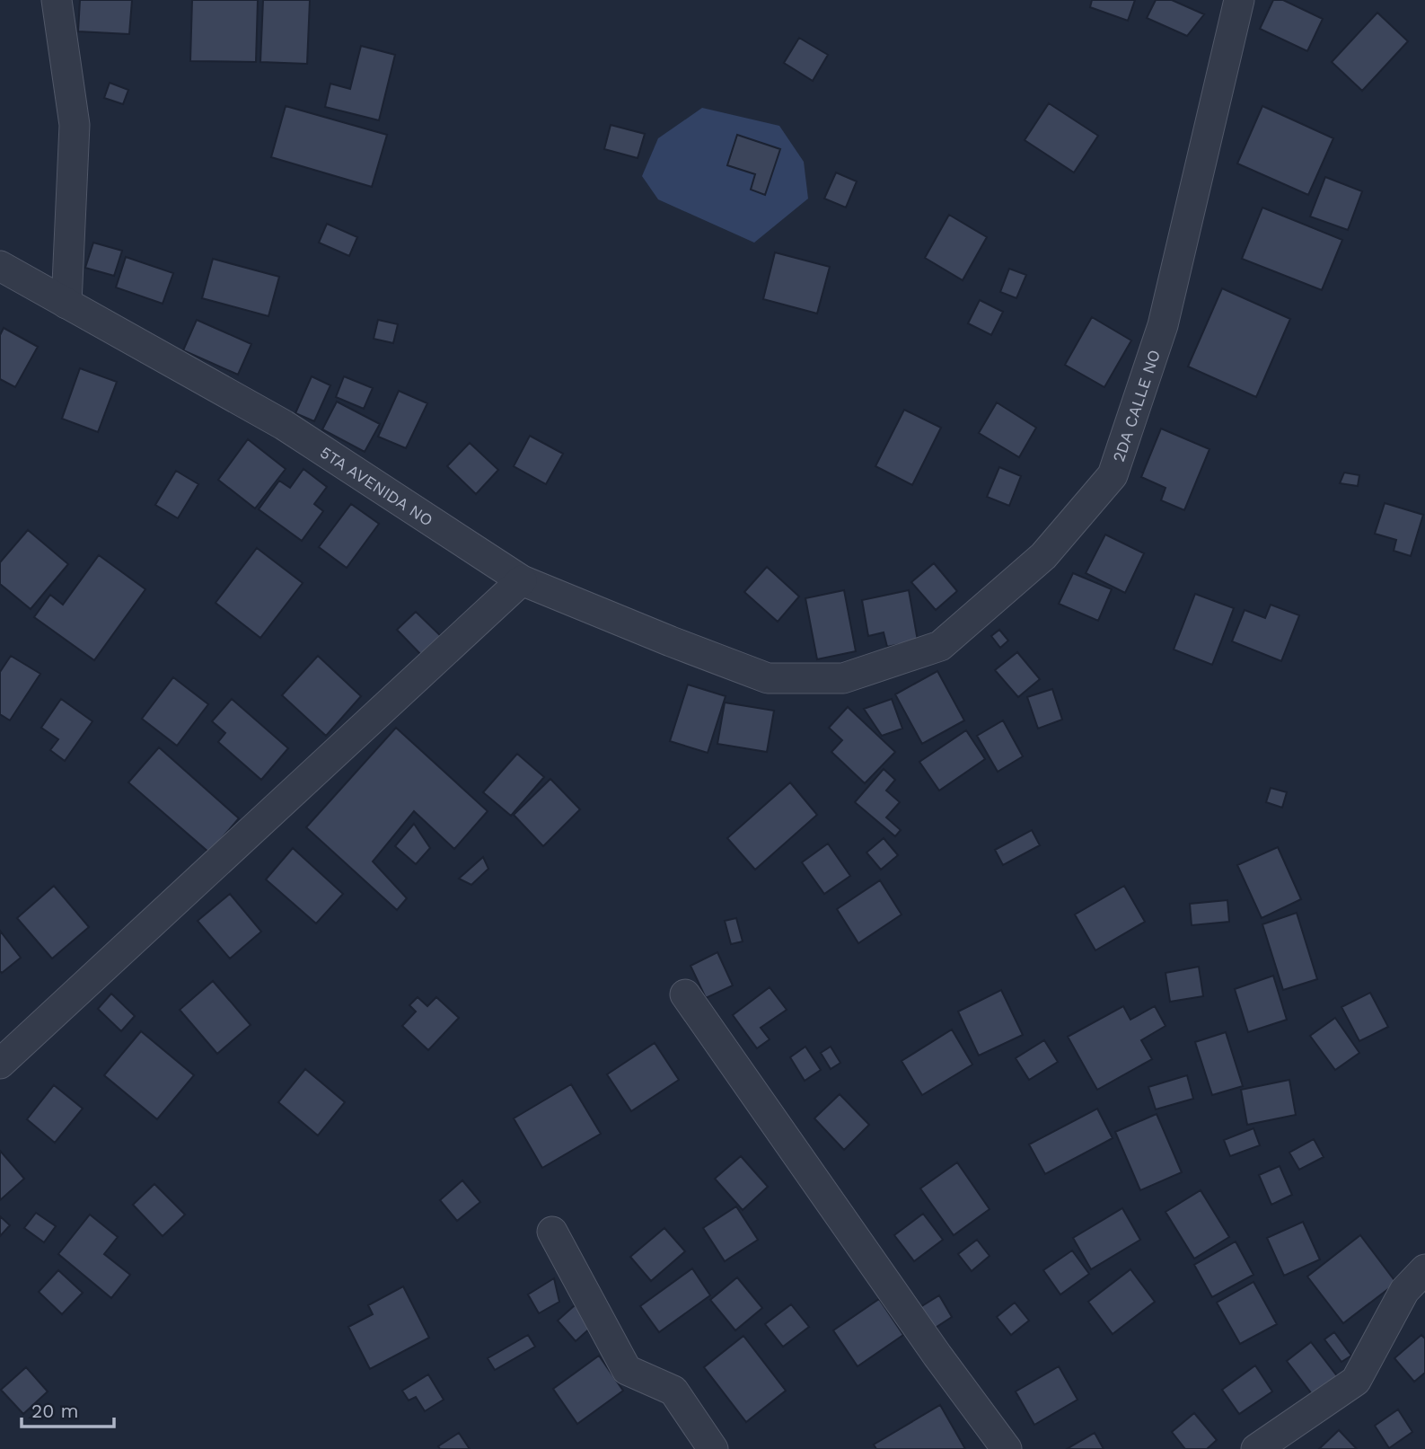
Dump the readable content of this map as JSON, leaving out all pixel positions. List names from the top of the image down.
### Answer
{
  "streets": {
    "street": ["2DA CALLE NO", "5TA AVENIDA NO"]
  },
  "crossings": [
    ["2DA CALLE NO", "5TA AVENIDA NO"]
  ],
  "scale_bar": "20 m"
}
